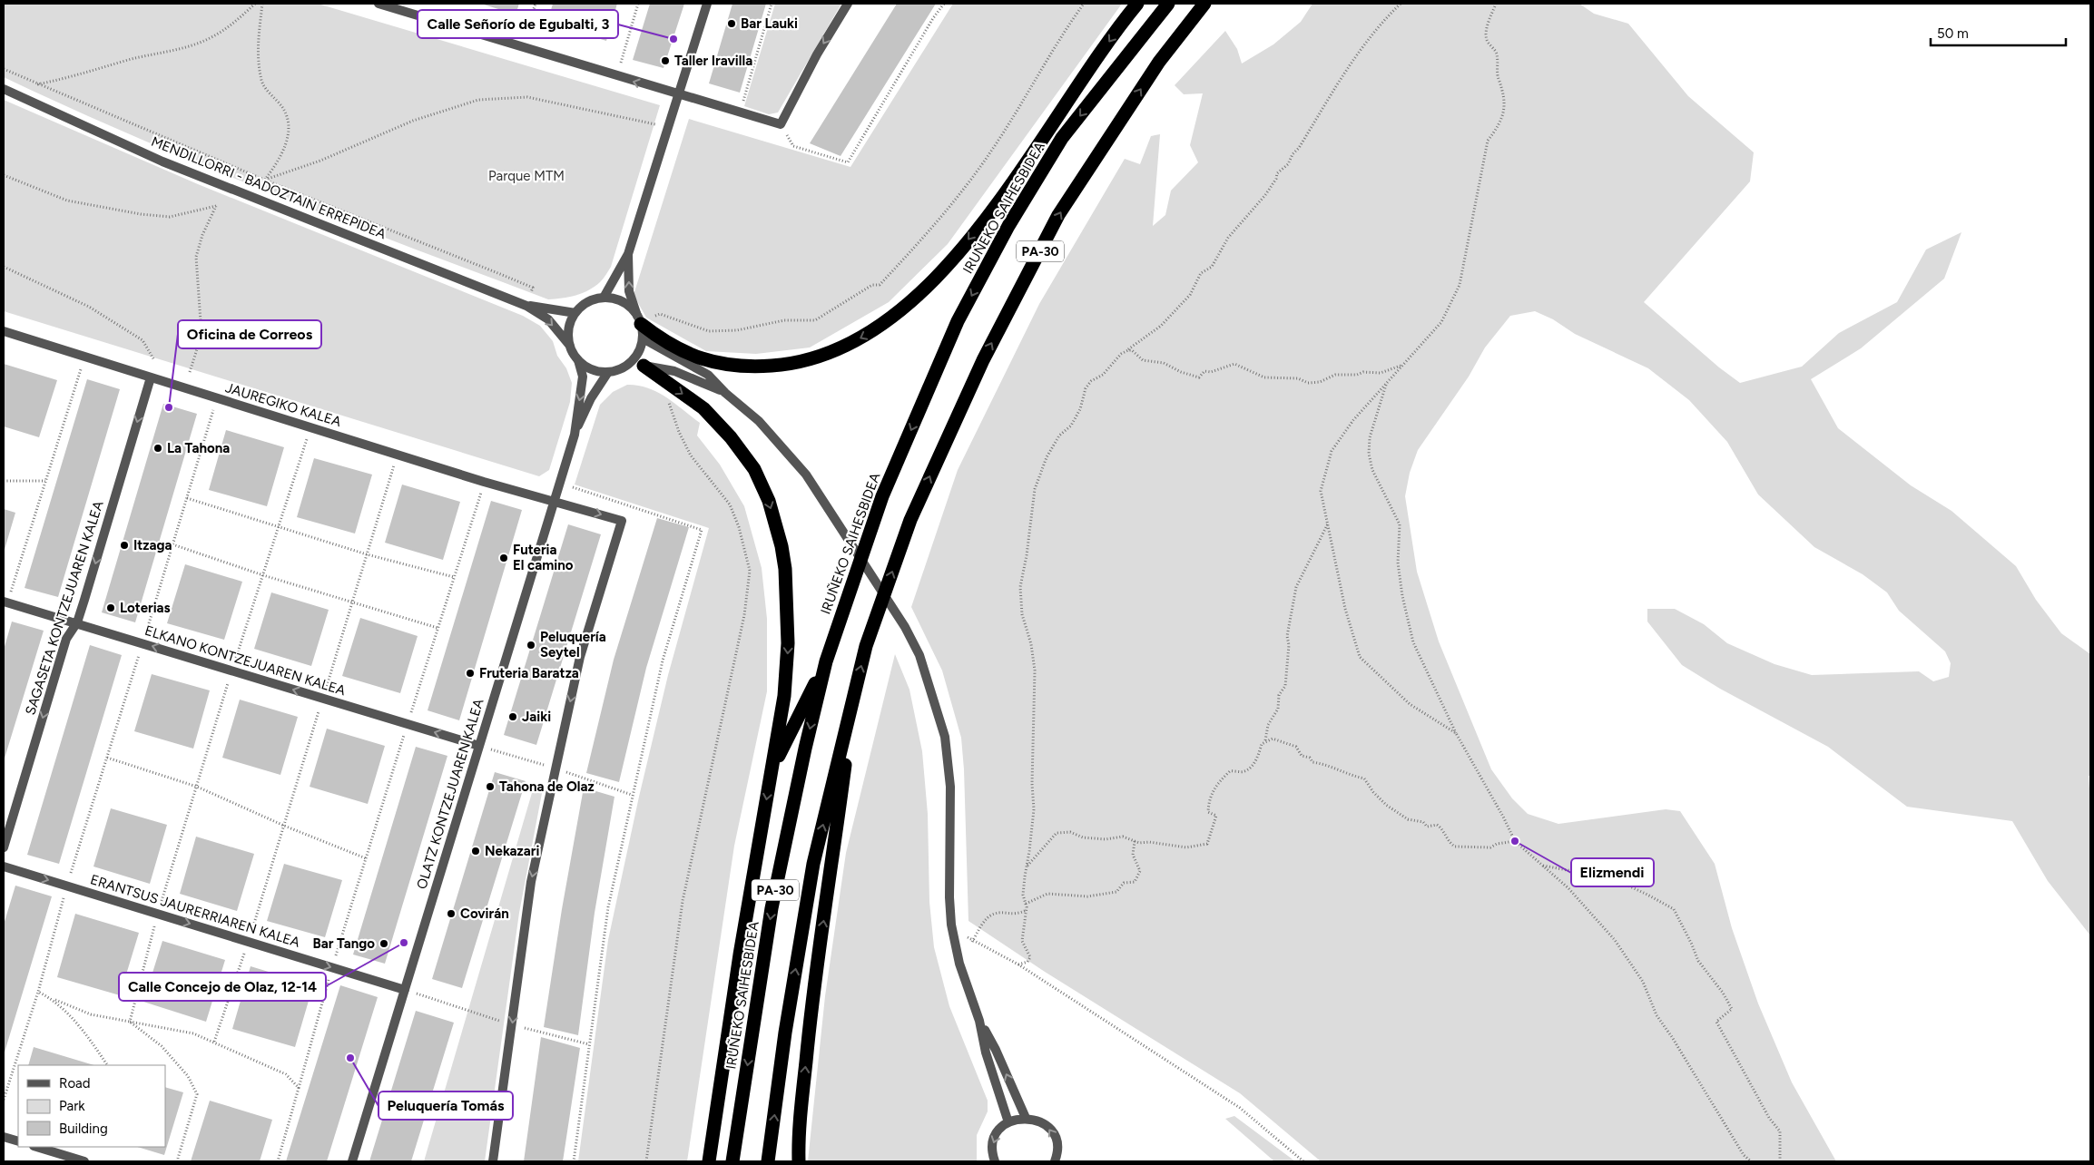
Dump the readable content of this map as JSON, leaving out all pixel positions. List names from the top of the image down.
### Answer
{
  "streets": {
    "highway": ["IRUÑEKO SAIHESBIDEA", "PA-30"],
    "street": [
      "MENDILLORRI - BADOZTAIN ERREPIDEA",
      "JAUREGIKO KALEA",
      "SAGASETA KONTZEJUAREN KALEA",
      "ELKANO KONTZEJUAREN KALEA",
      "OLATZ KONTZEJUAREN KALEA",
      "ERANTSUS JAURERRIAREN KALEA"
    ]
  },
  "crossings": [
    ["MENDILLORRI - BADOZTAIN ERREPIDEA", "OLATZ KONTZEJUAREN KALEA"],
    ["JAUREGIKO KALEA", "SAGASETA KONTZEJUAREN KALEA"],
    ["JAUREGIKO KALEA", "OLATZ KONTZEJUAREN KALEA"],
    ["SAGASETA KONTZEJUAREN KALEA", "ELKANO KONTZEJUAREN KALEA"],
    ["ELKANO KONTZEJUAREN KALEA", "OLATZ KONTZEJUAREN KALEA"],
    ["OLATZ KONTZEJUAREN KALEA", "ERANTSUS JAURERRIAREN KALEA"]
  ],
  "one_way": [
    "JAUREGIKO KALEA",
    "SAGASETA KONTZEJUAREN KALEA",
    "ELKANO KONTZEJUAREN KALEA",
    "ERANTSUS JAURERRIAREN KALEA"
  ],
  "parks": ["Parque MTM"],
  "places": [
    "Bar Lauki",
    "Calle Señorío de Egubalti, 3",
    "Taller Iravilla",
    "Oficina de Correos",
    "La Tahona",
    "Itzaga",
    "Futeria El camino",
    "Loterias",
    "Peluquería Seytel",
    "Fruteria Baratza",
    "Jaiki",
    "Tahona de Olaz",
    "Elizmendi",
    "Nekazari",
    "Covirán",
    "Calle Concejo de Olaz, 12-14",
    "Bar Tango",
    "Peluquería Tomás"
  ],
  "legend": ["Road", "Park", "Building"],
  "scale_bar": "50 m"
}
